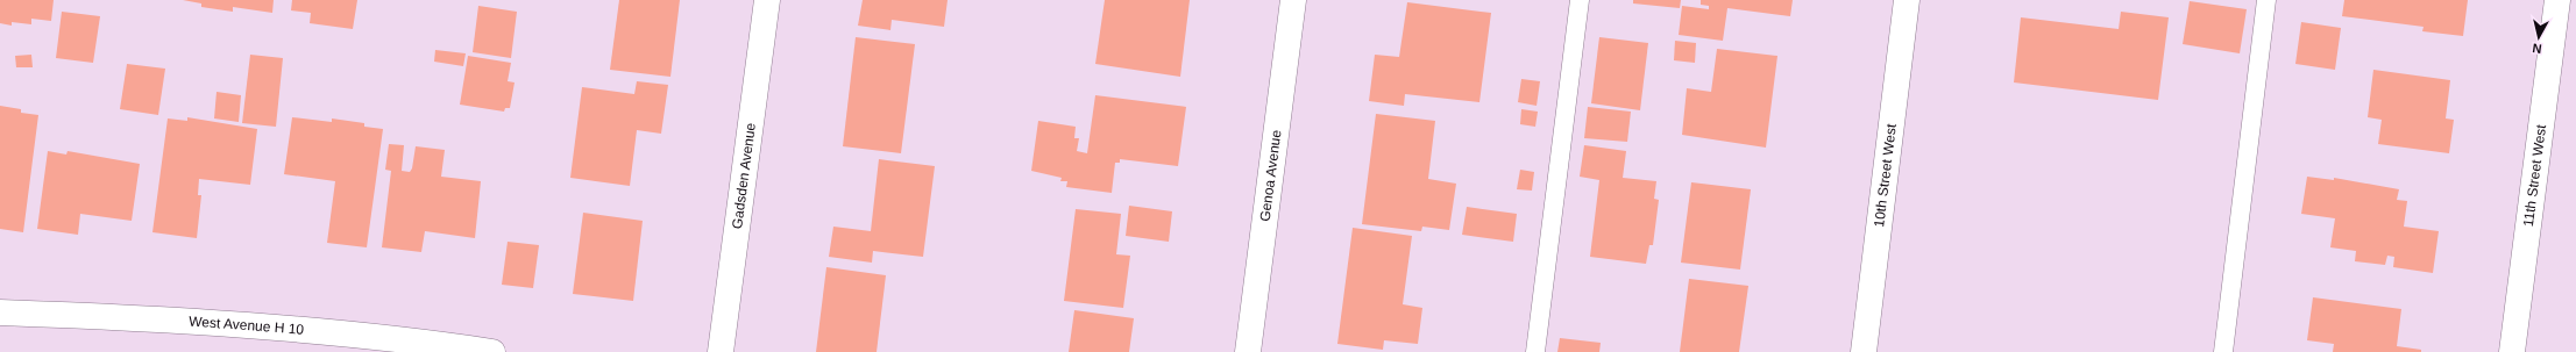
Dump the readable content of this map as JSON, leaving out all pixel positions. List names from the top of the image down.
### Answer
{
  "streets": {
    "street": [
      "Gadsden Avenue",
      "Genoa Avenue",
      "10th Street West",
      "11th Street West",
      "West Avenue H 10"
    ]
  },
  "north": "bottom"
}
